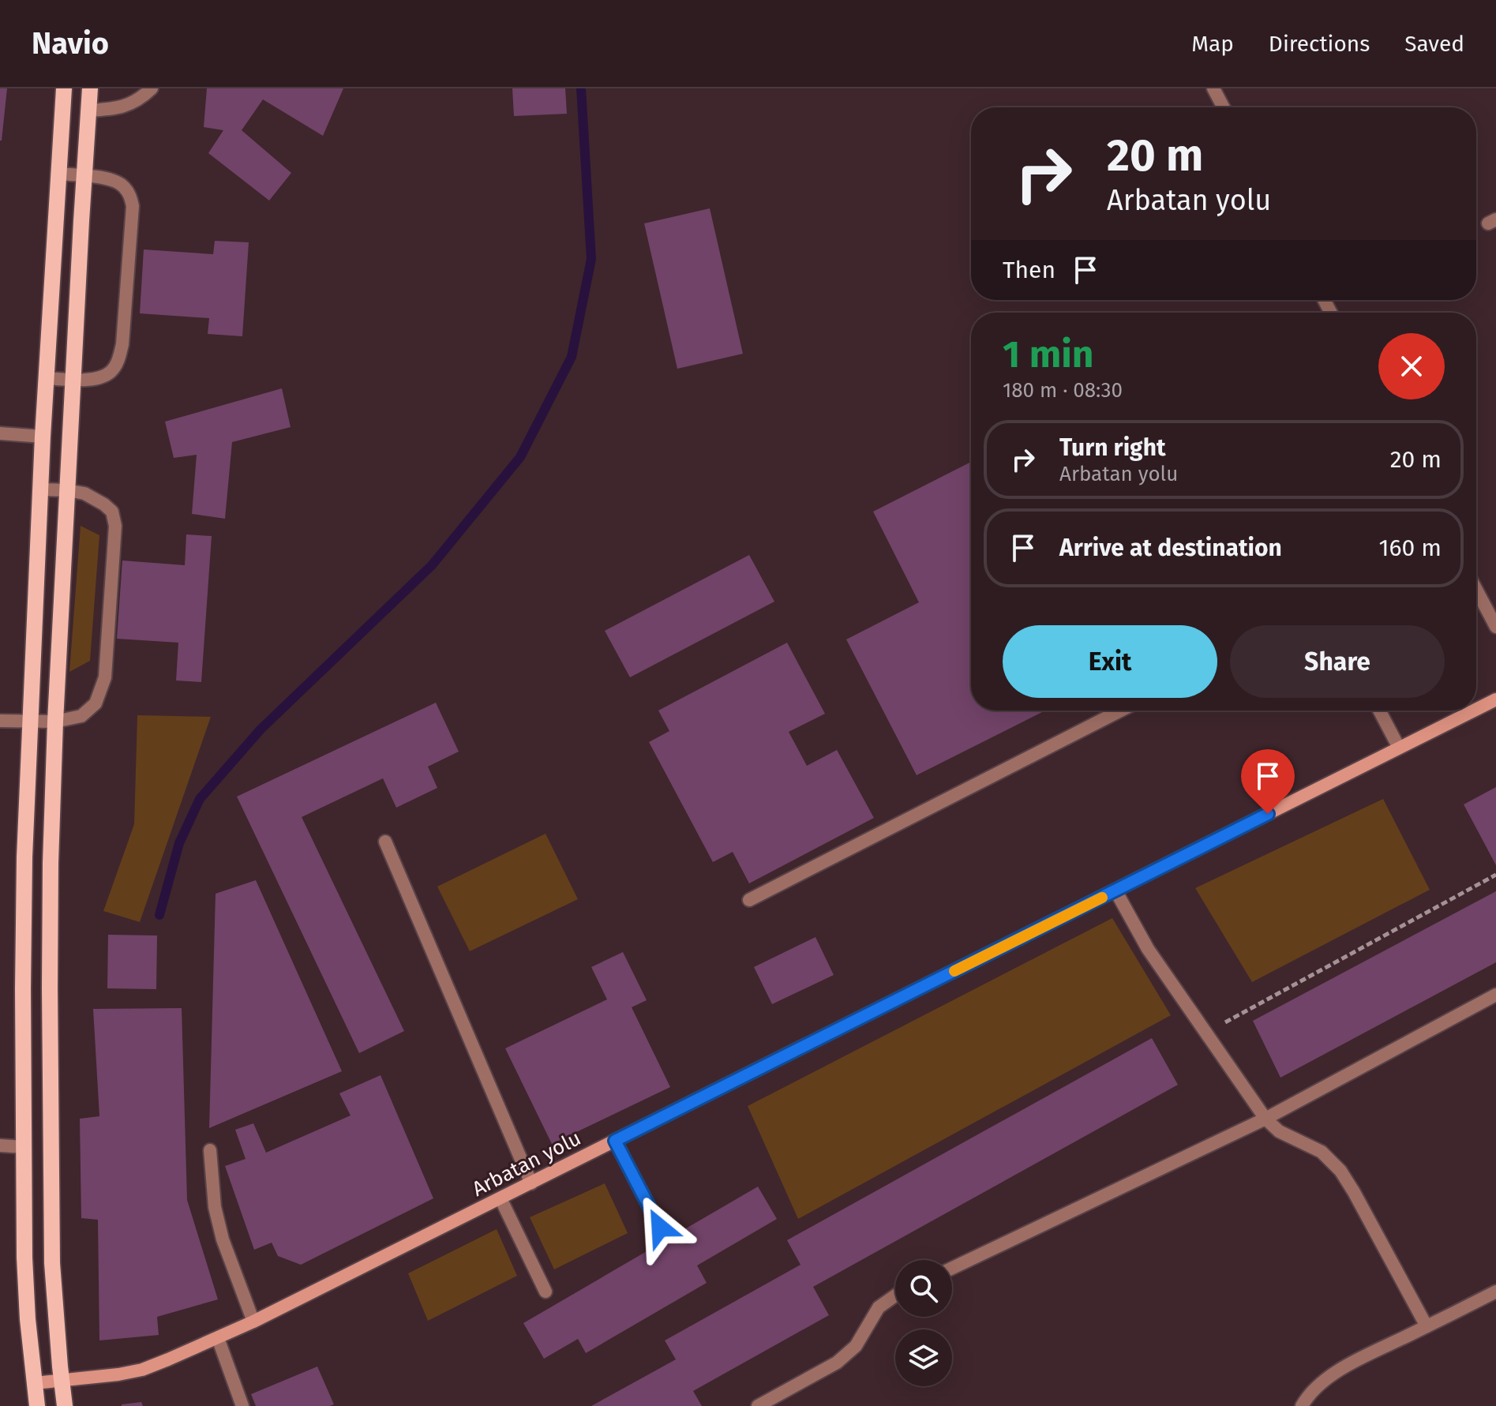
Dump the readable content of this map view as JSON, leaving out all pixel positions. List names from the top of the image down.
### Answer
{
  "streets": {
    "main road": ["Arbatan yolu"]
  },
  "page": {
    "header": "Navio",
    "nav": ["Map", "Directions", "Saved"],
    "turn": ["20 m", "Arbatan yolu"],
    "then": "Then",
    "heading": ["1 min", "180 m · 08:30"],
    "list": [
      {
        "name": "Turn right",
        "note": "Arbatan yolu",
        "value": "20 m"
      },
      {
        "name": "Arrive at destination",
        "value": "160 m"
      }
    ],
    "buttons": ["Exit", "Share"]
  }
}
